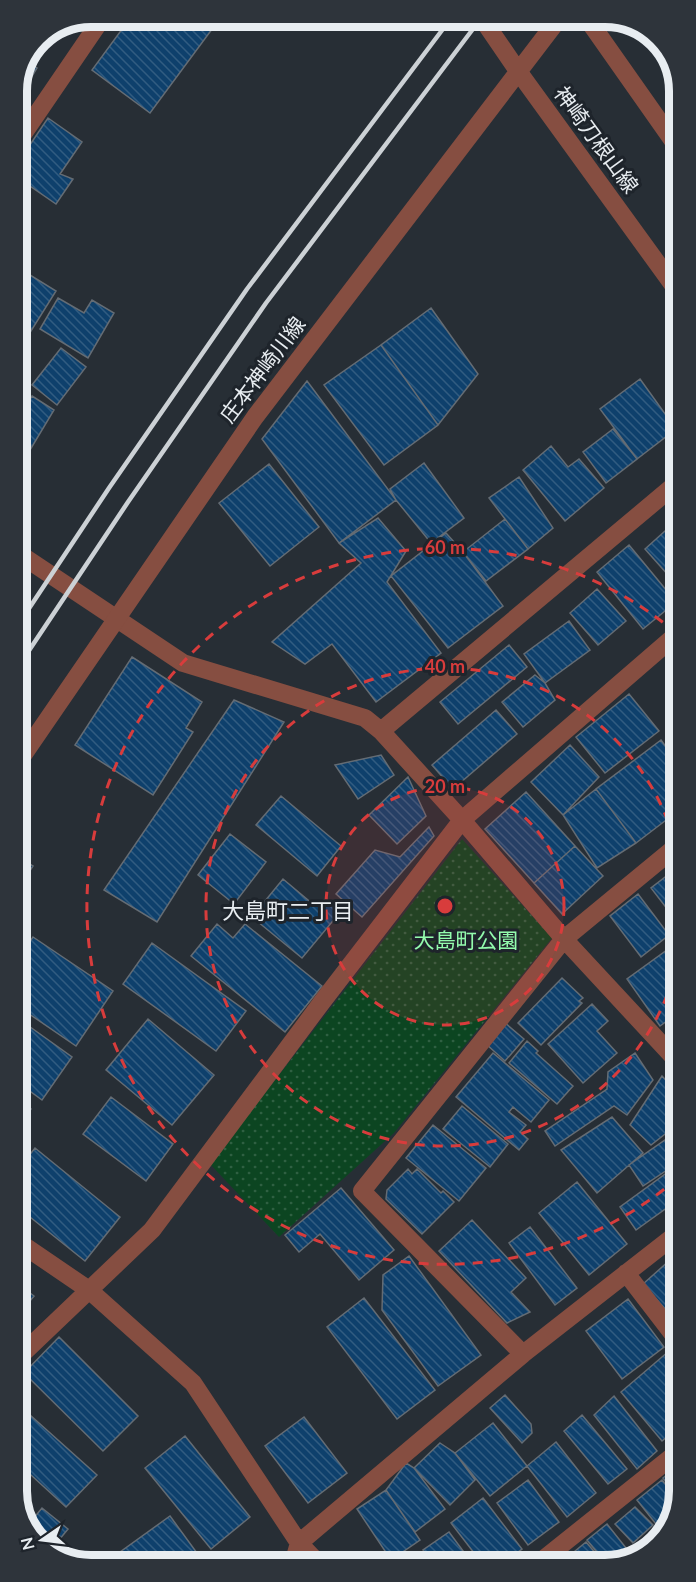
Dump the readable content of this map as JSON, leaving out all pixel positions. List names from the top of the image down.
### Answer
{
  "streets": {
    "street": ["神崎刀根山線", "庄本神崎川線"]
  },
  "crossings": [
    ["神崎刀根山線", "庄本神崎川線"]
  ],
  "districts": ["大島町二丁目"],
  "parks": ["大島町公園"],
  "north": "left",
  "rings": ["60 m", "40 m", "20 m"]
}
